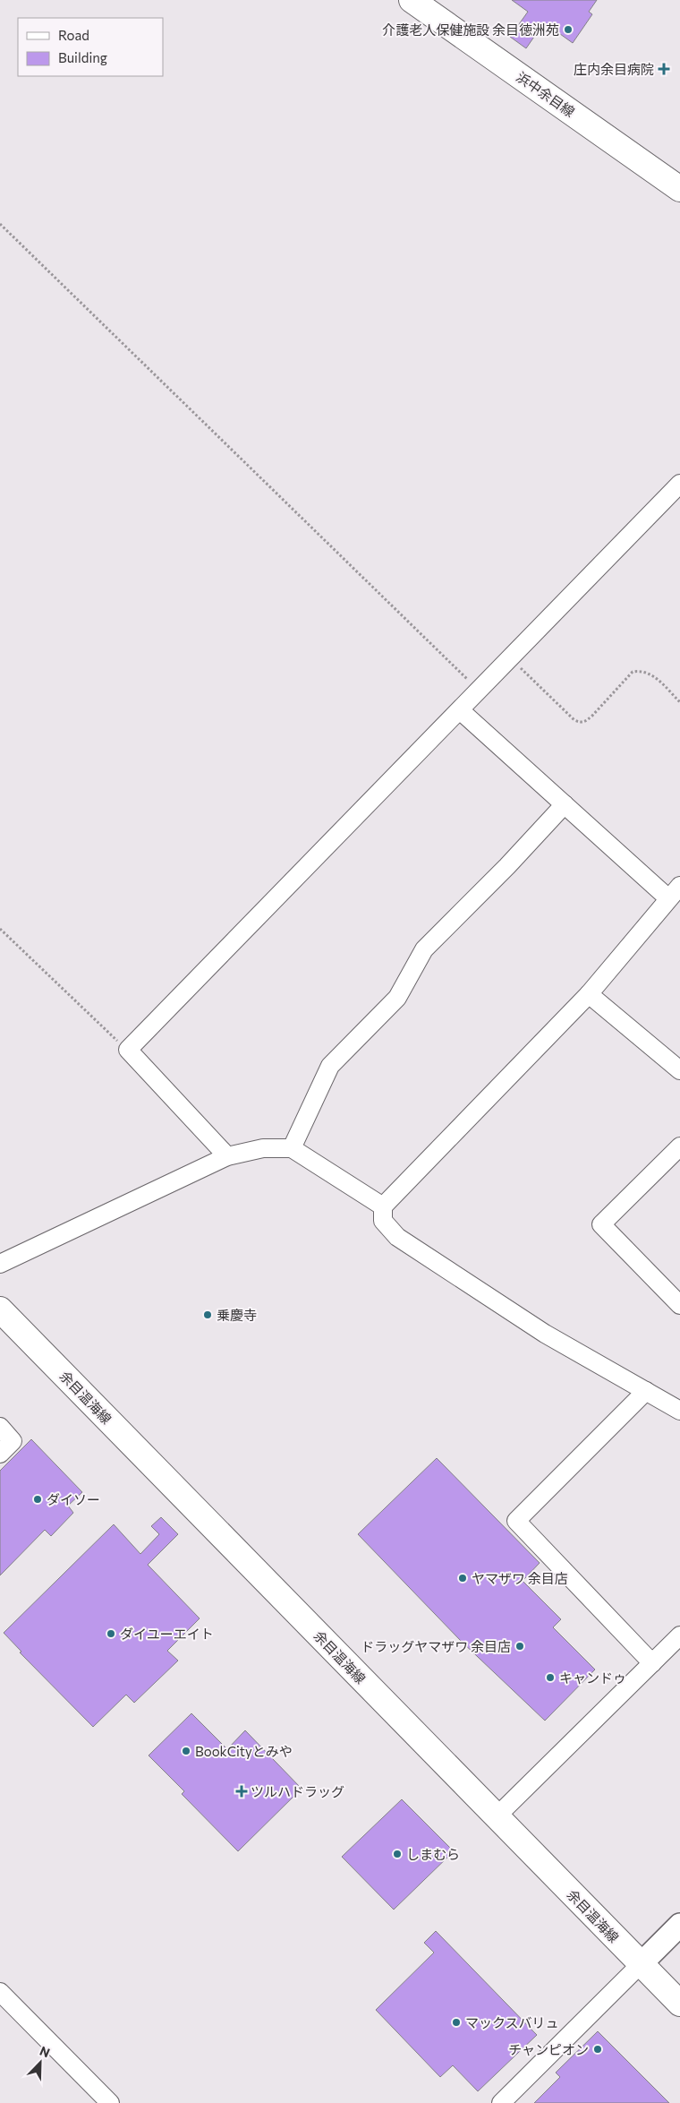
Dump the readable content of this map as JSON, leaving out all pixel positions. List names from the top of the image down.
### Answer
{
  "streets": {
    "main road": ["浜中余目線", "余目温海線"]
  },
  "places": {
    "other": [
      "介護老人保健施設 余目徳洲苑",
      "乗慶寺",
      "ダイソー",
      "ヤマザワ 余目店",
      "ダイユーエイト",
      "ドラッグヤマザワ 余目店",
      "キャンドゥ",
      "BookCityとみや",
      "しまむら",
      "マックスバリュ",
      "チャンピオン"
    ],
    "health": ["庄内余目病院", "ツルハドラッグ"]
  },
  "legend": ["Road", "Building"],
  "north": "top right"
}
